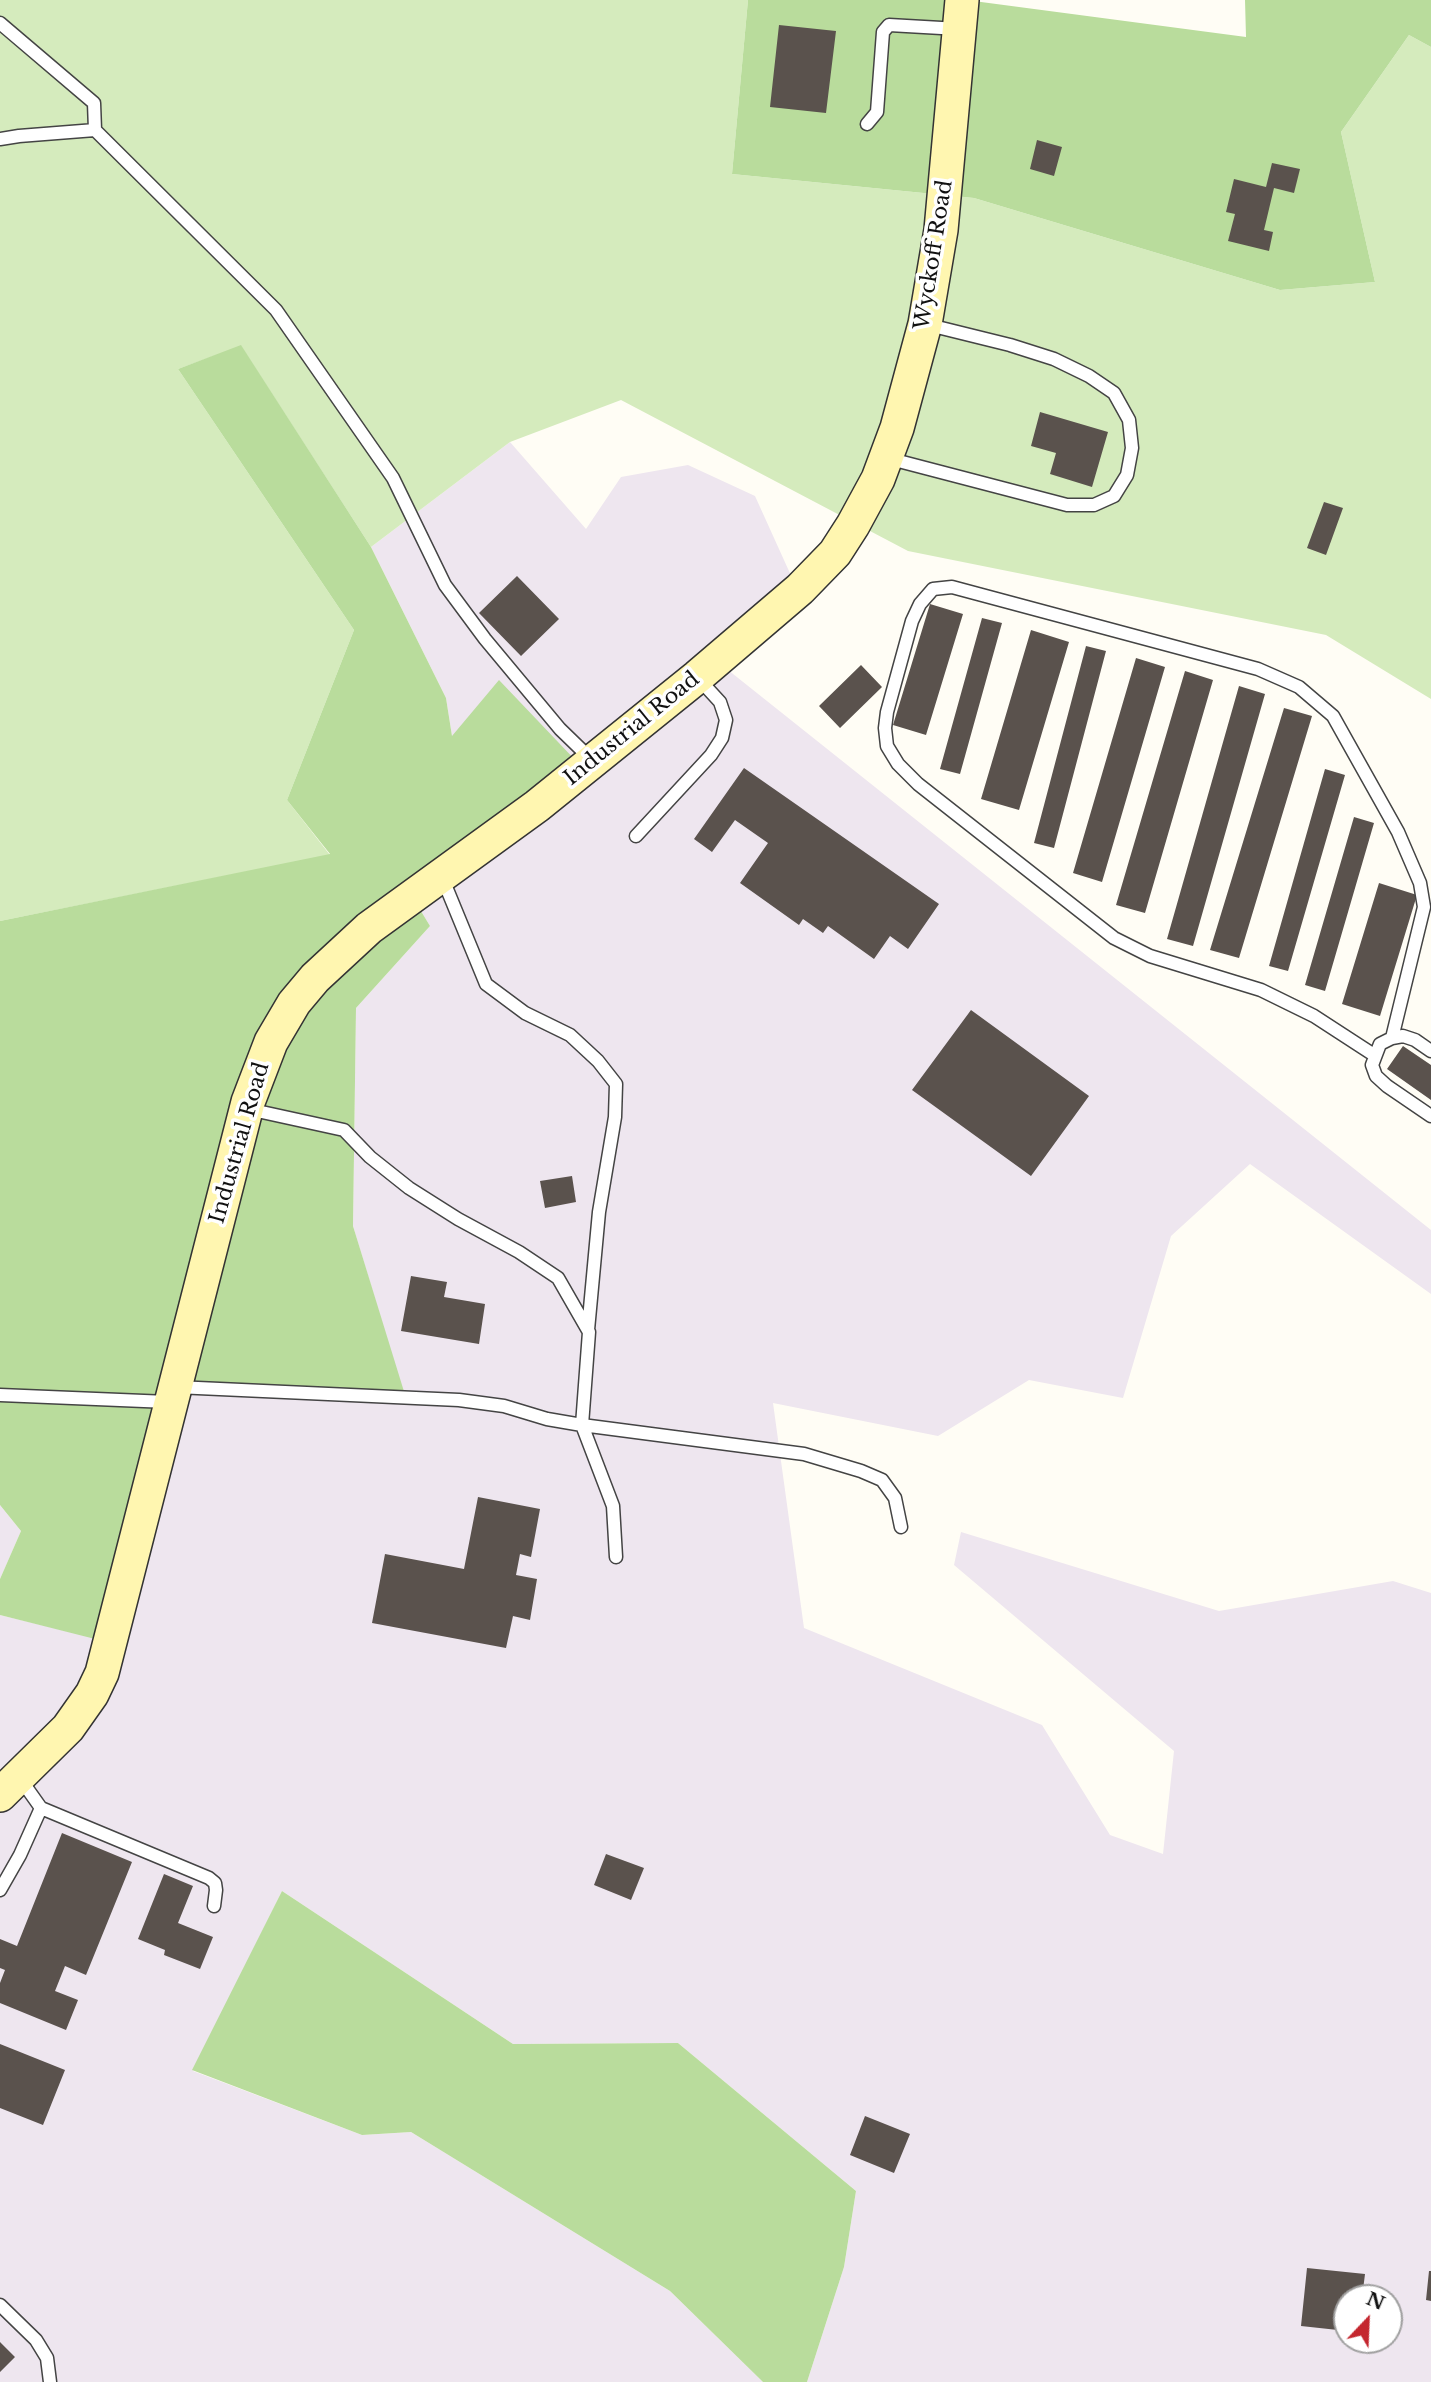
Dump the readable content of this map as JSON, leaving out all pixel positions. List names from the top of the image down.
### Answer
{
  "streets": {
    "street": ["Wyckoff Road", "Industrial Road"]
  },
  "crossings": [
    ["Wyckoff Road", "Industrial Road"]
  ],
  "north": "top right"
}
